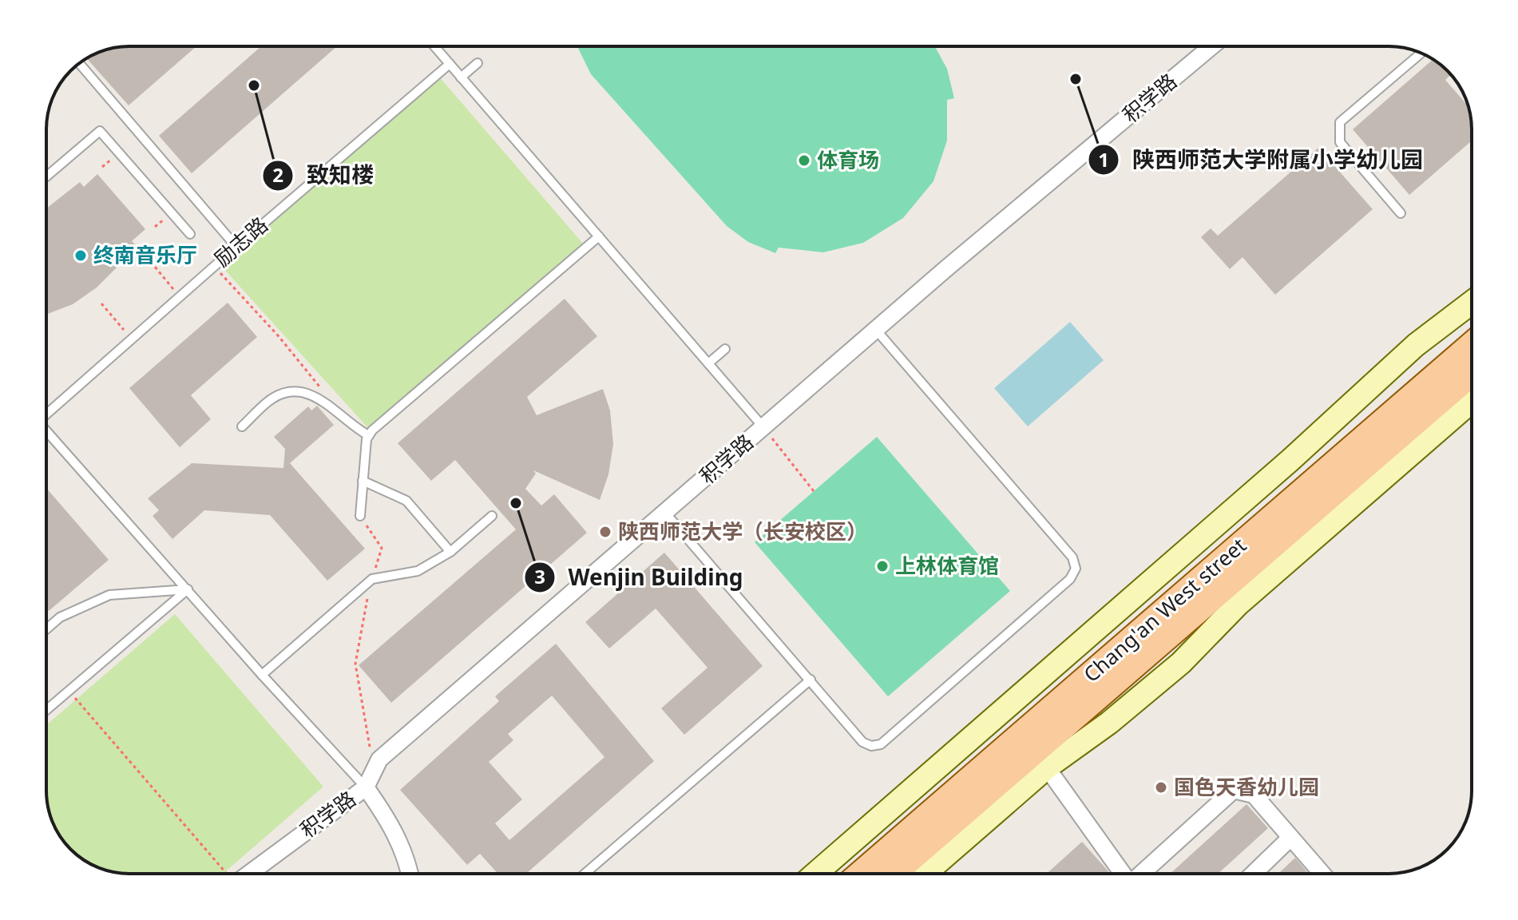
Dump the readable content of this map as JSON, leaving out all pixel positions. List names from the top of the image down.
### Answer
{
  "streets": {
    "main road": ["Chang'an West street"],
    "street": ["积学路"],
    "lane": ["励志路"]
  },
  "places": [
    "陕西师范大学附属小学幼儿园",
    "致知楼",
    "体育场",
    "终南音乐厅",
    "Wenjin Building",
    "陕西师范大学（长安校区）",
    "上林体育馆",
    "国色天香幼儿园"
  ]
}
